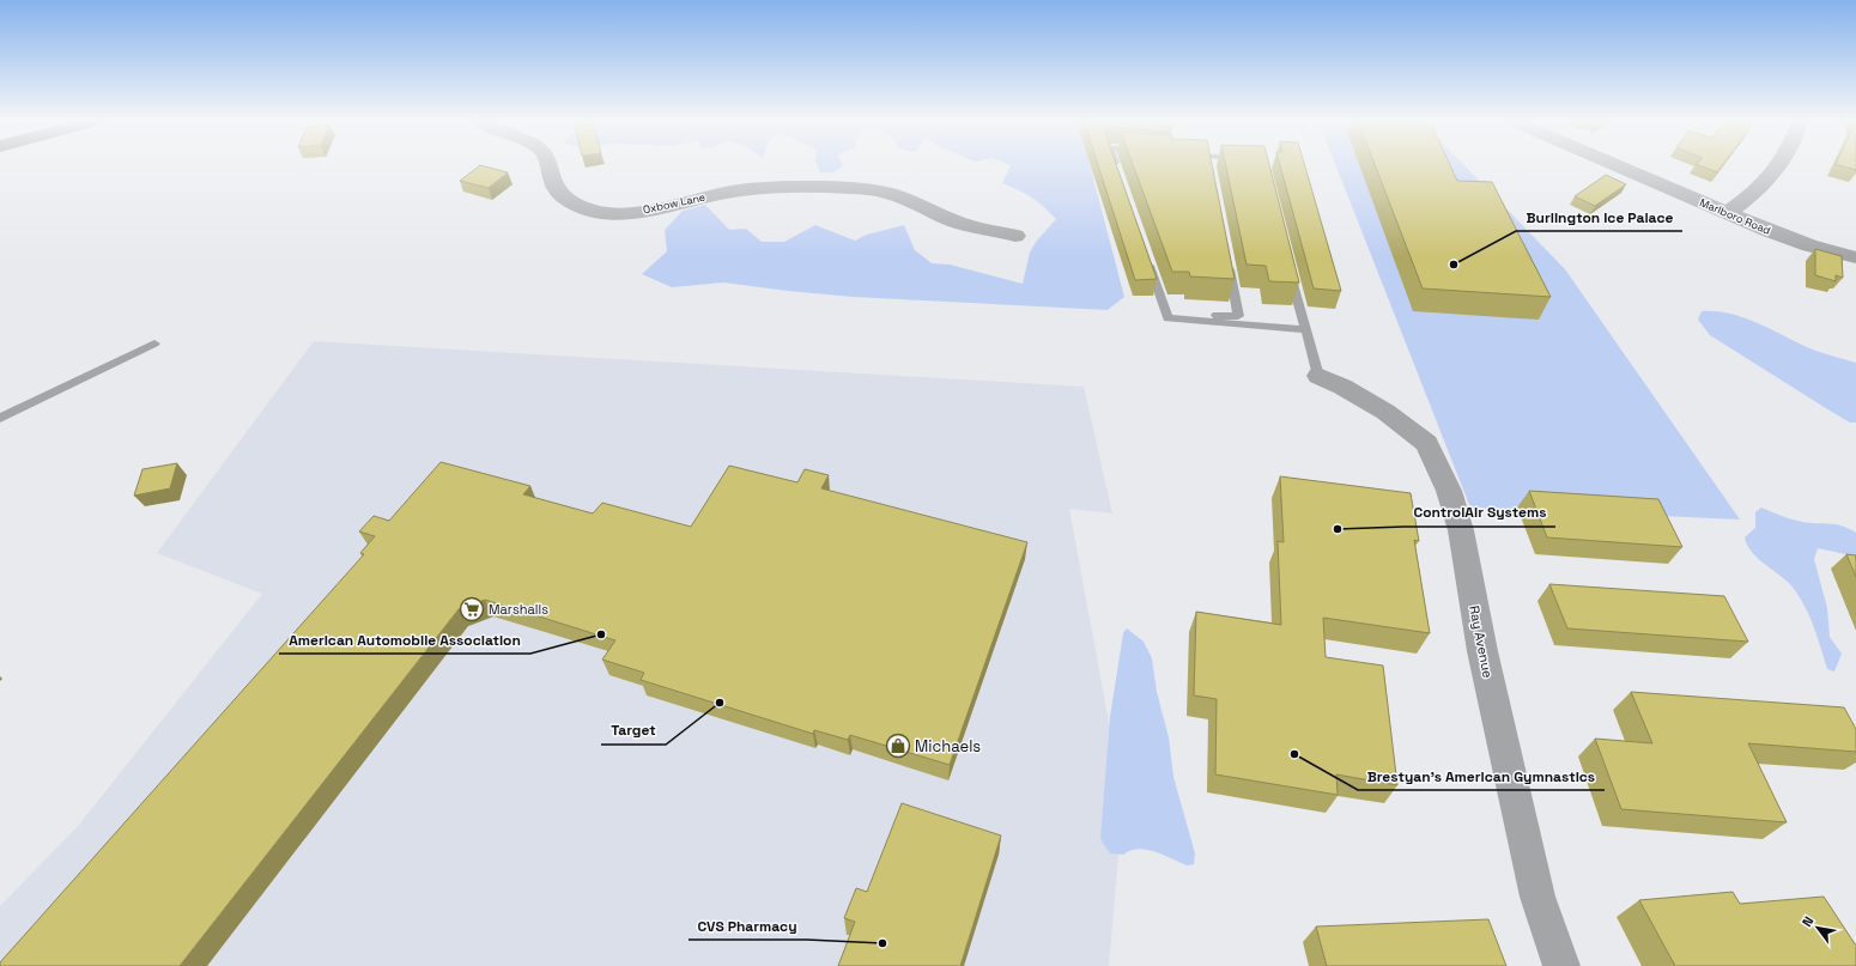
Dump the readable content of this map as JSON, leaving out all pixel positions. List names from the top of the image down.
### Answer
{
  "streets": {
    "street": ["Oxbow Lane", "Marlboro Road", "Ray Avenue"]
  },
  "places": {
    "other": [
      "Burlington Ice Palace",
      "ControlAir Systems",
      "American Automobile Association",
      "Target",
      "Brestyan's American Gymnastics",
      "CVS Pharmacy"
    ],
    "supermarket": ["Marshalls"],
    "shop": ["Michaels"]
  },
  "north": "top left"
}
